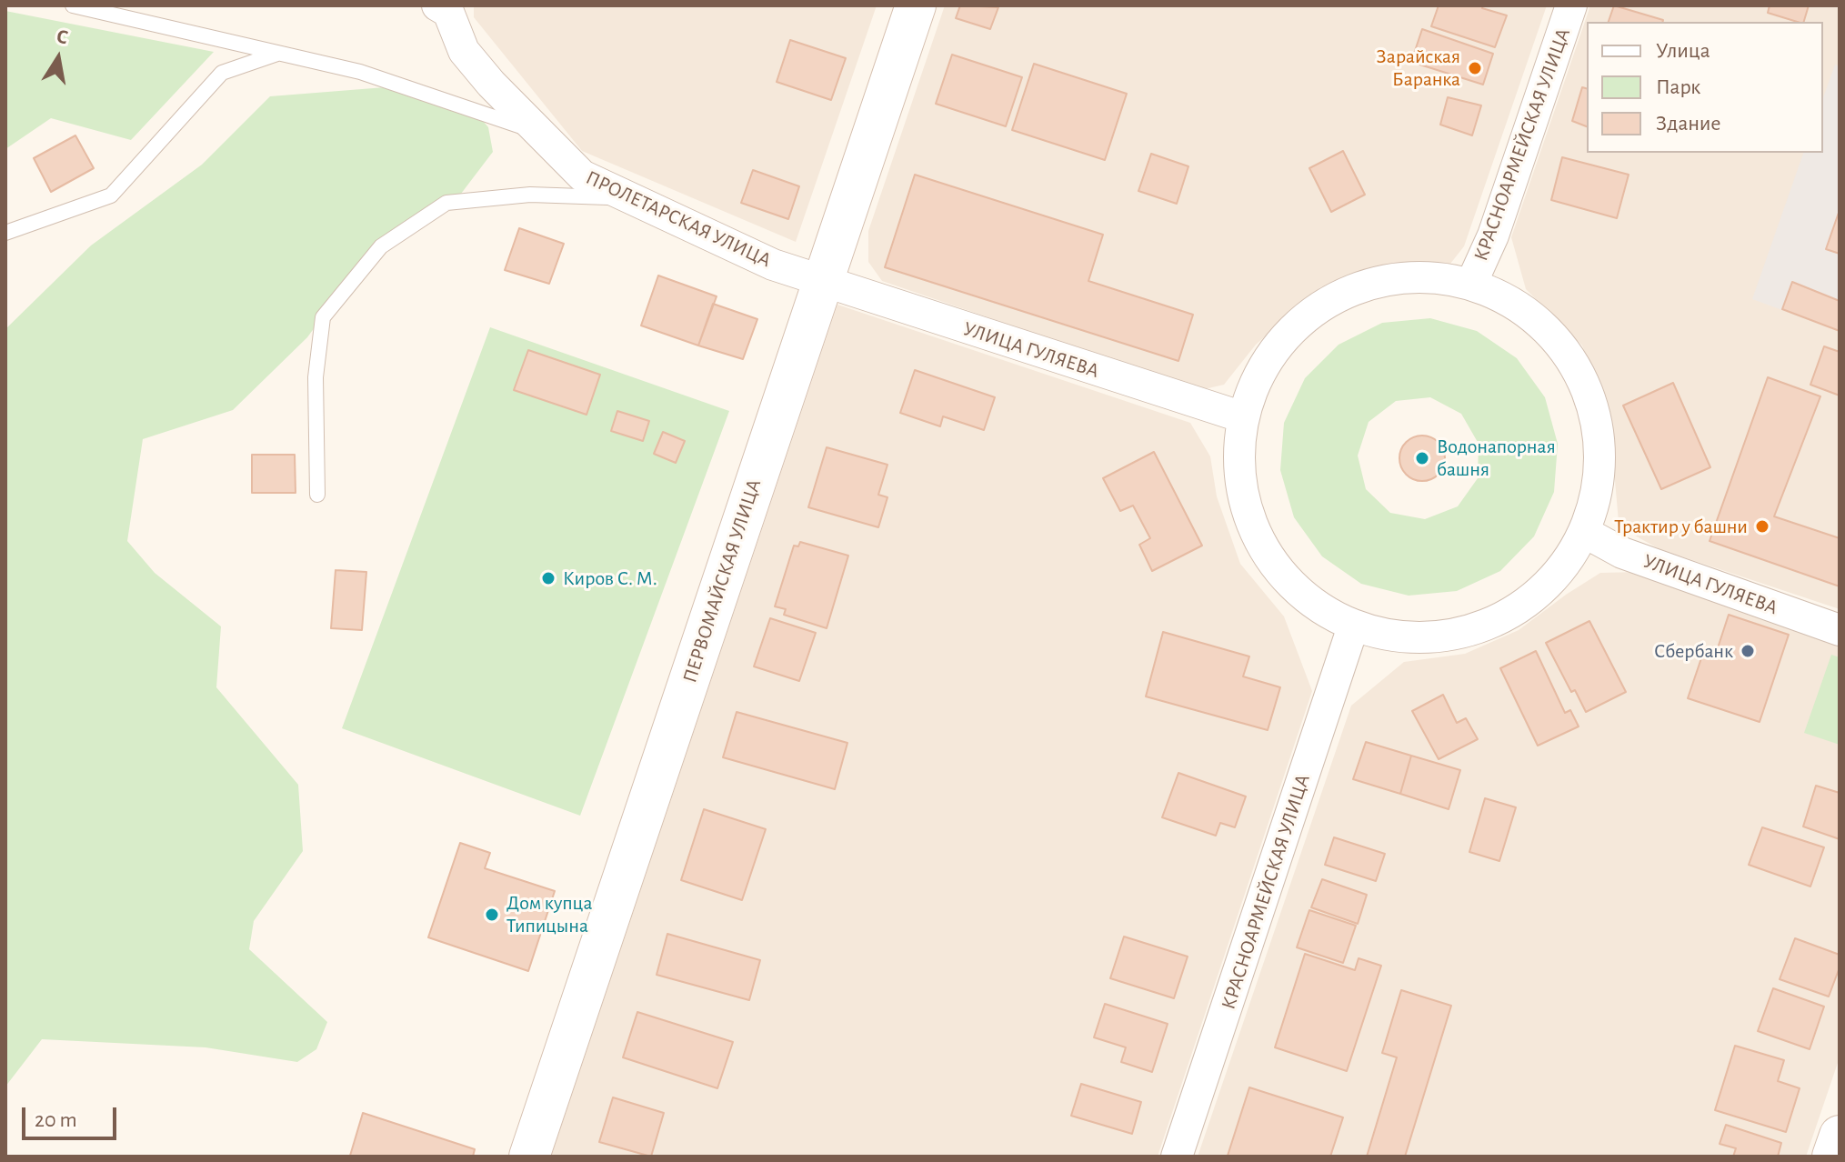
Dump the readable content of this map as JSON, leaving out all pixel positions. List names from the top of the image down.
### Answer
{
  "streets": {
    "main road": ["ПЕРВОМАЙСКАЯ УЛИЦА"],
    "street": ["КРАСНОАРМЕЙСКАЯ УЛИЦА", "ПРОЛЕТАРСКАЯ УЛИЦА", "УЛИЦА ГУЛЯЕВА"]
  },
  "crossings": [
    ["КРАСНОАРМЕЙСКАЯ УЛИЦА", "УЛИЦА ГУЛЯЕВА"],
    ["ПРОЛЕТАРСКАЯ УЛИЦА", "УЛИЦА ГУЛЯЕВА"],
    ["ПРОЛЕТАРСКАЯ УЛИЦА", "ПЕРВОМАЙСКАЯ УЛИЦА"],
    ["УЛИЦА ГУЛЯЕВА", "ПЕРВОМАЙСКАЯ УЛИЦА"]
  ],
  "places": [
    "Зарайская Баранка",
    "Водонапорная башня",
    "Трактир у башни",
    "Киров С. М.",
    "Сбербанк",
    "Дом купца Типицына"
  ],
  "legend": ["Улица", "Парк", "Здание"],
  "scale_bar": "20 m",
  "north": "top"
}
